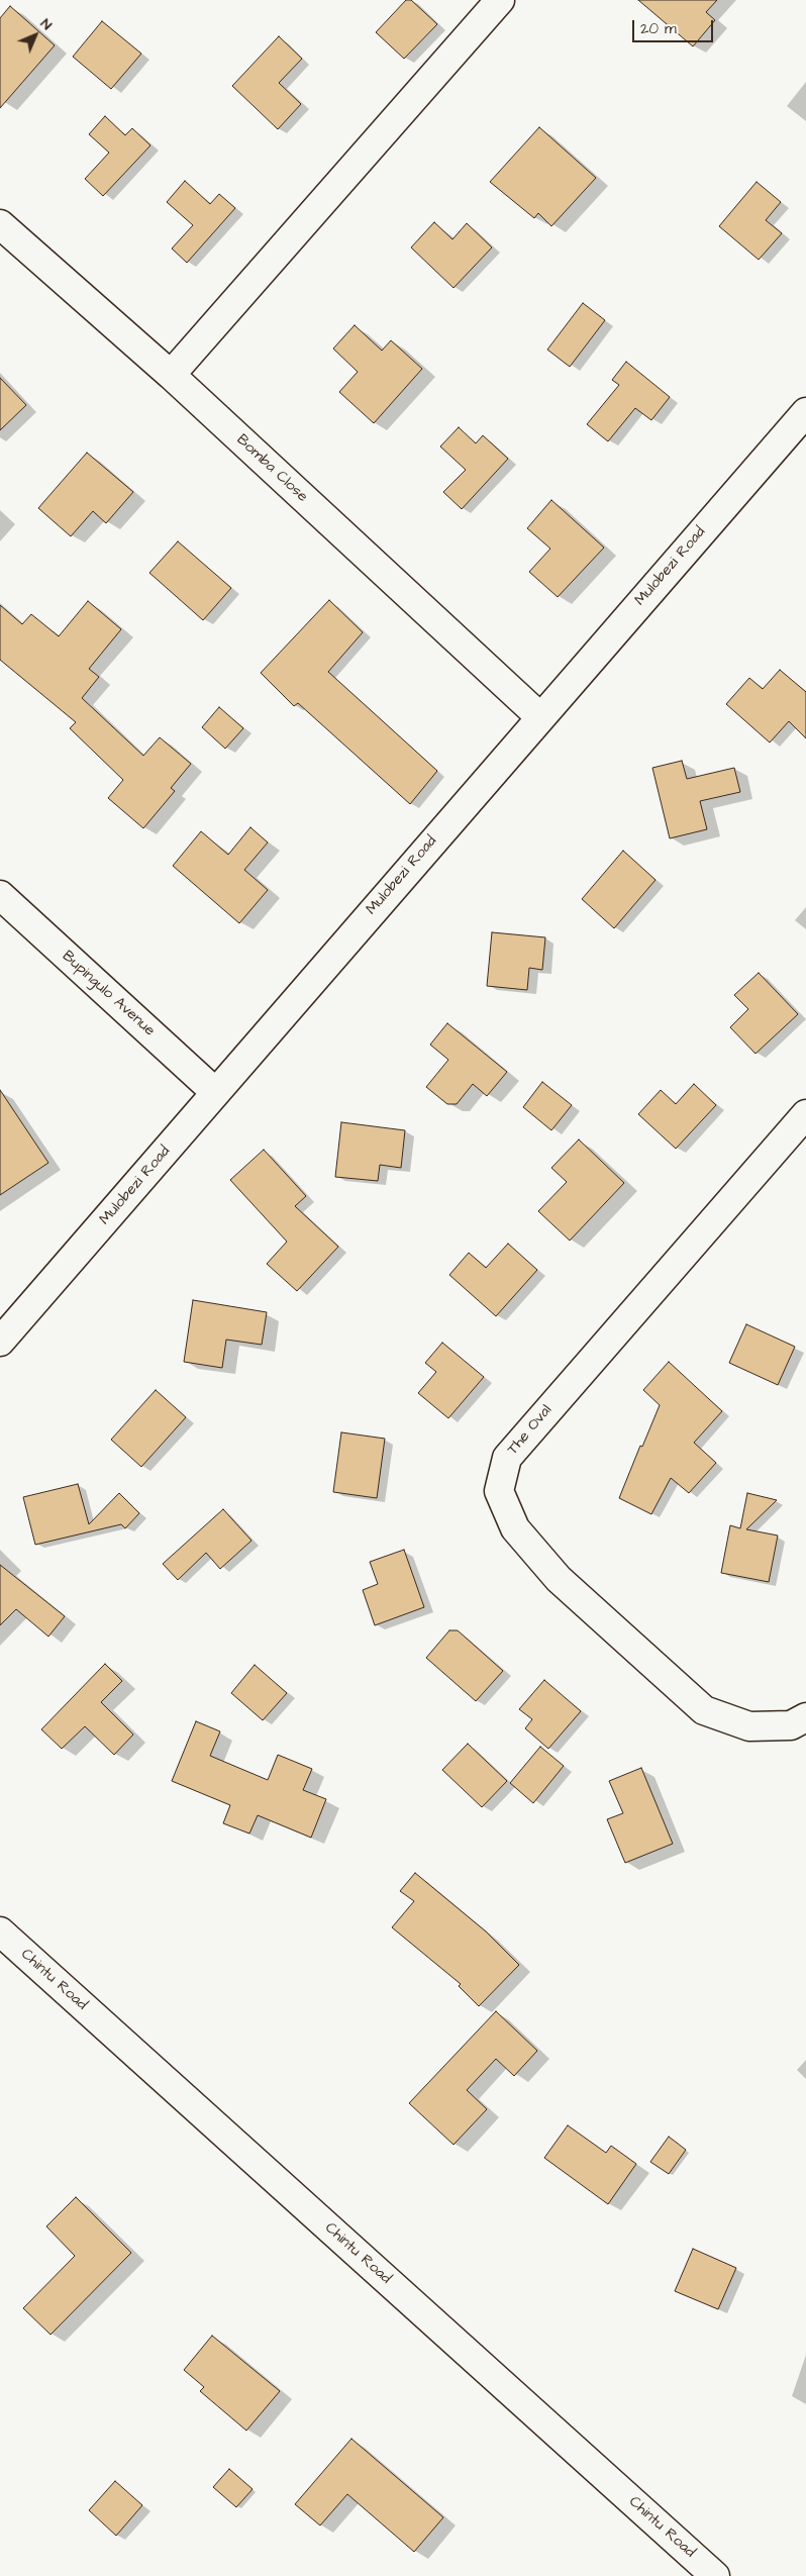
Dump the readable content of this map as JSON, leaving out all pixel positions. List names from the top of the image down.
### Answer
{
  "streets": {
    "street": [
      "Bomba Close",
      "Mulobezi Road",
      "Bupingulo Avenue",
      "The Oval",
      "Chintu Road"
    ]
  },
  "crossings": [
    ["Bomba Close", "Mulobezi Road"],
    ["Mulobezi Road", "Bupingulo Avenue"]
  ],
  "scale_bar": "20 m",
  "north": "top right"
}
